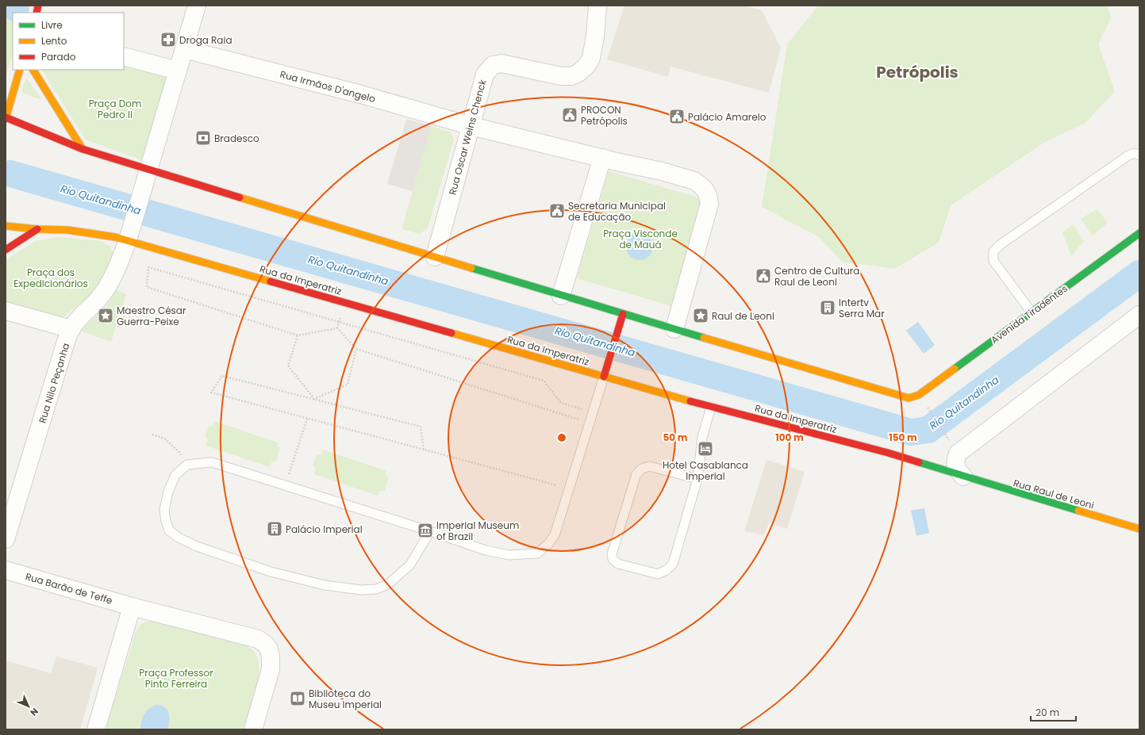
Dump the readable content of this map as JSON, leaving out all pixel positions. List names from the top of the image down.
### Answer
{
  "streets": {
    "main road": ["Rua da Imperatriz", "Avenida Tiradentes", "Rua Raul de Leoni"],
    "street": [
      "Rua Irmãos D'angelo",
      "Rua Oscar Weins Chenck",
      "Rua Nilo Peçanha",
      "Rua Barão de Teffe"
    ]
  },
  "crossings": [
    ["Rua Irmãos D'angelo", "Rua Oscar Weins Chenck"],
    ["Rua da Imperatriz", "Rua Nilo Peçanha"],
    ["Rua da Imperatriz", "Rua Raul de Leoni"]
  ],
  "districts": ["Petrópolis"],
  "water": ["Rio Quitandinha"],
  "parks": [
    "Praça Dom Pedro II",
    "Praça Visconde de Mauá",
    "Praça dos Expedicionários",
    "Praça Professor Pinto Ferreira"
  ],
  "places": {
    "pharmacy": ["Droga Raia"],
    "public building": [
      "PROCON Petrópolis",
      "Palácio Amarelo",
      "Secretaria Municipal de Educação",
      "Centro de Cultura Raul de Leoni"
    ],
    "bank": ["Bradesco"],
    "building": ["Intertv Serra Mar", "Palácio Imperial"],
    "place": ["Maestro César Guerra-Peixe", "Raul de Leoni"],
    "hotel": ["Hotel Casablanca Imperial"],
    "museum": ["Imperial Museum of Brazil"],
    "library": ["Biblioteca do Museu Imperial"]
  },
  "legend": ["Livre", "Lento", "Parado"],
  "scale_bar": "20 m",
  "north": "bottom right",
  "rings": ["50 m", "100 m", "150 m"]
}
